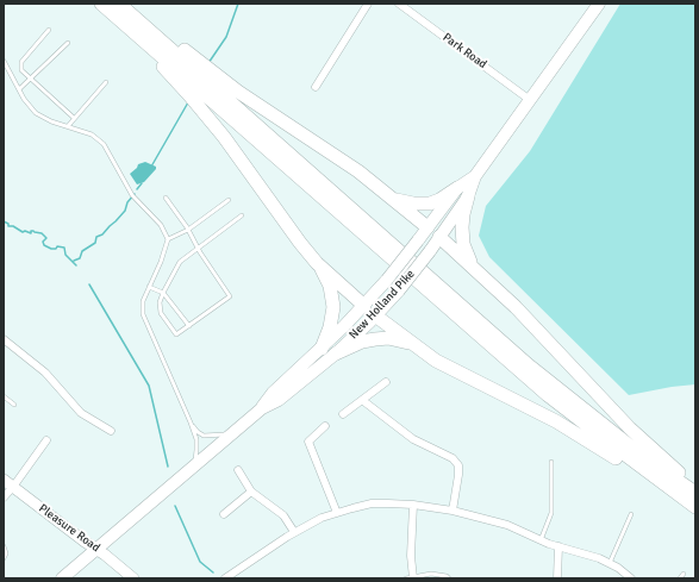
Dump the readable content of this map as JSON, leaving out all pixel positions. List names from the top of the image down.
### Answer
{
  "streets": {
    "main road": ["New Holland Pike"],
    "street": ["Park Road", "Pleasure Road"]
  },
  "crossings": [
    ["Park Road", "New Holland Pike"],
    ["New Holland Pike", "Pleasure Road"]
  ]
}
